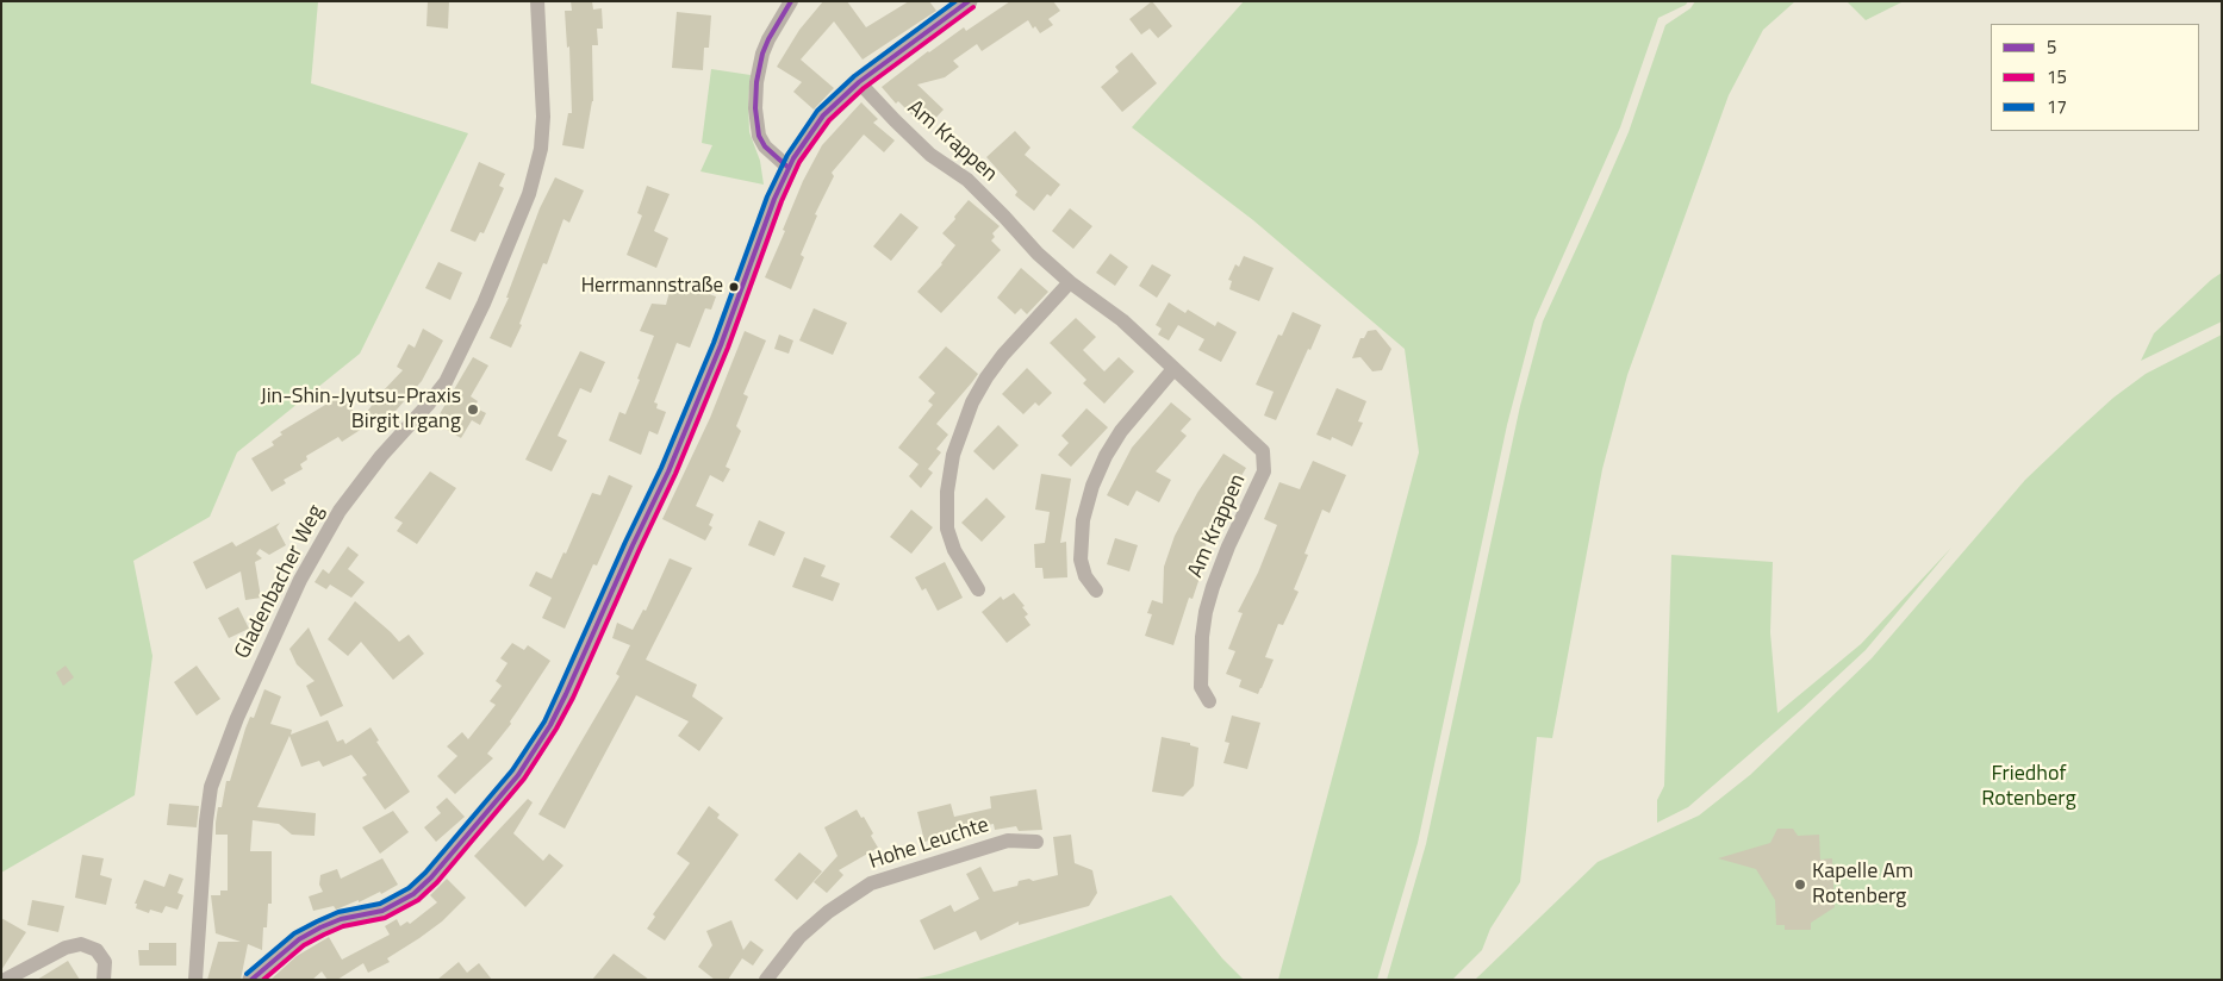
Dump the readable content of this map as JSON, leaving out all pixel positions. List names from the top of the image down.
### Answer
{
  "streets": {
    "street": ["Am Krappen", "Gladenbacher Weg", "Hohe Leuchte"]
  },
  "parks": ["Friedhof Rotenberg"],
  "places": ["Herrmannstraße", "Jin-Shin-Jyutsu-Praxis Birgit Irgang", "Kapelle Am Rotenberg"],
  "lines": ["transit line 5", "transit line 17", "transit line 15"],
  "legend": ["5", "15", "17"]
}
